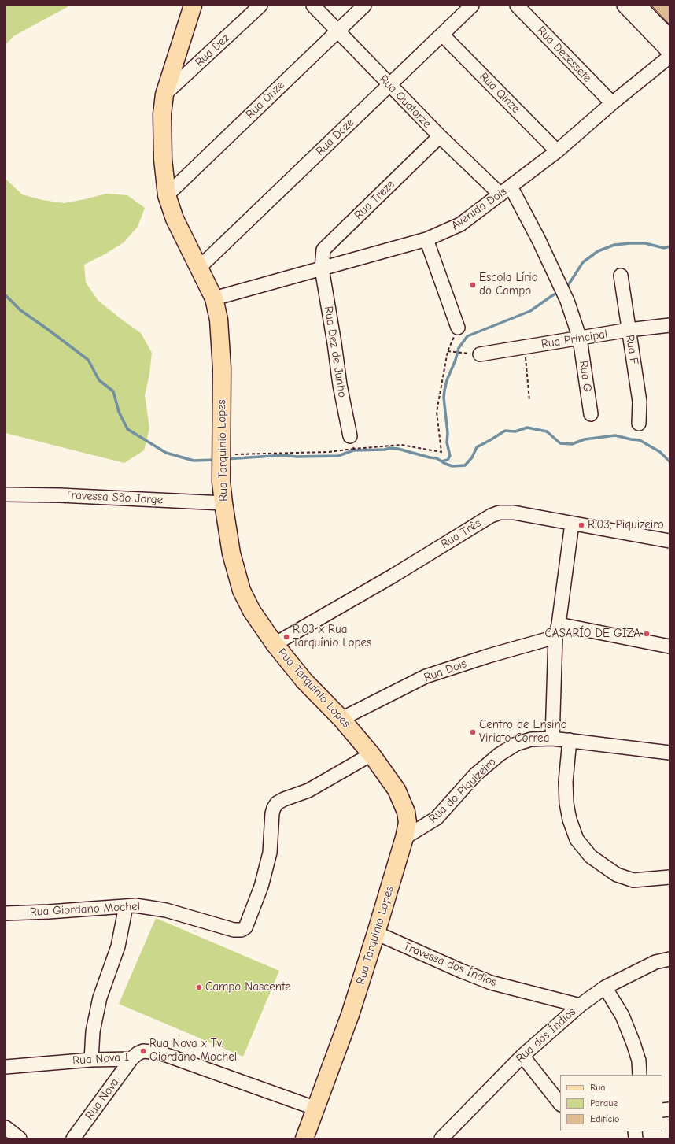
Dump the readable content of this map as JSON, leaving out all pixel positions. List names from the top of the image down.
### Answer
{
  "streets": {
    "main road": ["Rua Tarquinio Lopes"],
    "street": [
      "Rua Dez",
      "Rua Dezessete",
      "Rua Qinze",
      "Rua Onze",
      "Rua Quatorze",
      "Rua Doze",
      "Rua Treze",
      "Avenida Dois",
      "Rua Principal",
      "Rua F",
      "Rua Dez de Junho",
      "Rua G",
      "Travessa São Jorge",
      "Rua Três",
      "Rua Dois",
      "Rua do Piquizeiro",
      "Rua Giordano Mochel",
      "Travessa dos Índios",
      "Rua dos Índios",
      "Rua Nova I",
      "Rua Nova"
    ]
  },
  "crossings": [
    ["Rua Dez", "Rua Tarquinio Lopes"],
    ["Rua Dezessete", "Avenida Dois"],
    ["Rua Qinze", "Rua Doze"],
    ["Rua Qinze", "Avenida Dois"],
    ["Rua Onze", "Rua Quatorze"],
    ["Rua Onze", "Rua Tarquinio Lopes"],
    ["Rua Quatorze", "Rua Doze"],
    ["Rua Quatorze", "Rua Treze"],
    ["Rua Quatorze", "Avenida Dois"],
    ["Rua Quatorze", "Rua G"],
    ["Rua Doze", "Rua Tarquinio Lopes"],
    ["Rua Treze", "Avenida Dois"],
    ["Rua Treze", "Rua Dez de Junho"],
    ["Avenida Dois", "Rua Dez de Junho"],
    ["Avenida Dois", "Rua Tarquinio Lopes"],
    ["Rua Principal", "Rua F"],
    ["Rua Principal", "Rua G"],
    ["Rua Tarquinio Lopes", "Travessa São Jorge"],
    ["Rua Tarquinio Lopes", "Rua Três"],
    ["Rua Tarquinio Lopes", "Rua Dois"],
    ["Rua Tarquinio Lopes", "Rua do Piquizeiro"],
    ["Rua Tarquinio Lopes", "Rua Giordano Mochel"],
    ["Rua Tarquinio Lopes", "Travessa dos Índios"],
    ["Rua Tarquinio Lopes", "Rua Nova I"],
    ["Travessa dos Índios", "Rua dos Índios"],
    ["Rua Nova I", "Rua Nova"]
  ],
  "places": [
    "Escola Lírio do Campo",
    "R.03, Piquizeiro",
    "CASARÍO DE GIZA",
    "R.03 x Rua Tarquínio Lopes",
    "Centro de Ensino Viriato Correa",
    "Campo Nascente",
    "Rua Nova x Tv. Giordano Mochel"
  ],
  "legend": ["Rua", "Parque", "Edifício"]
}
